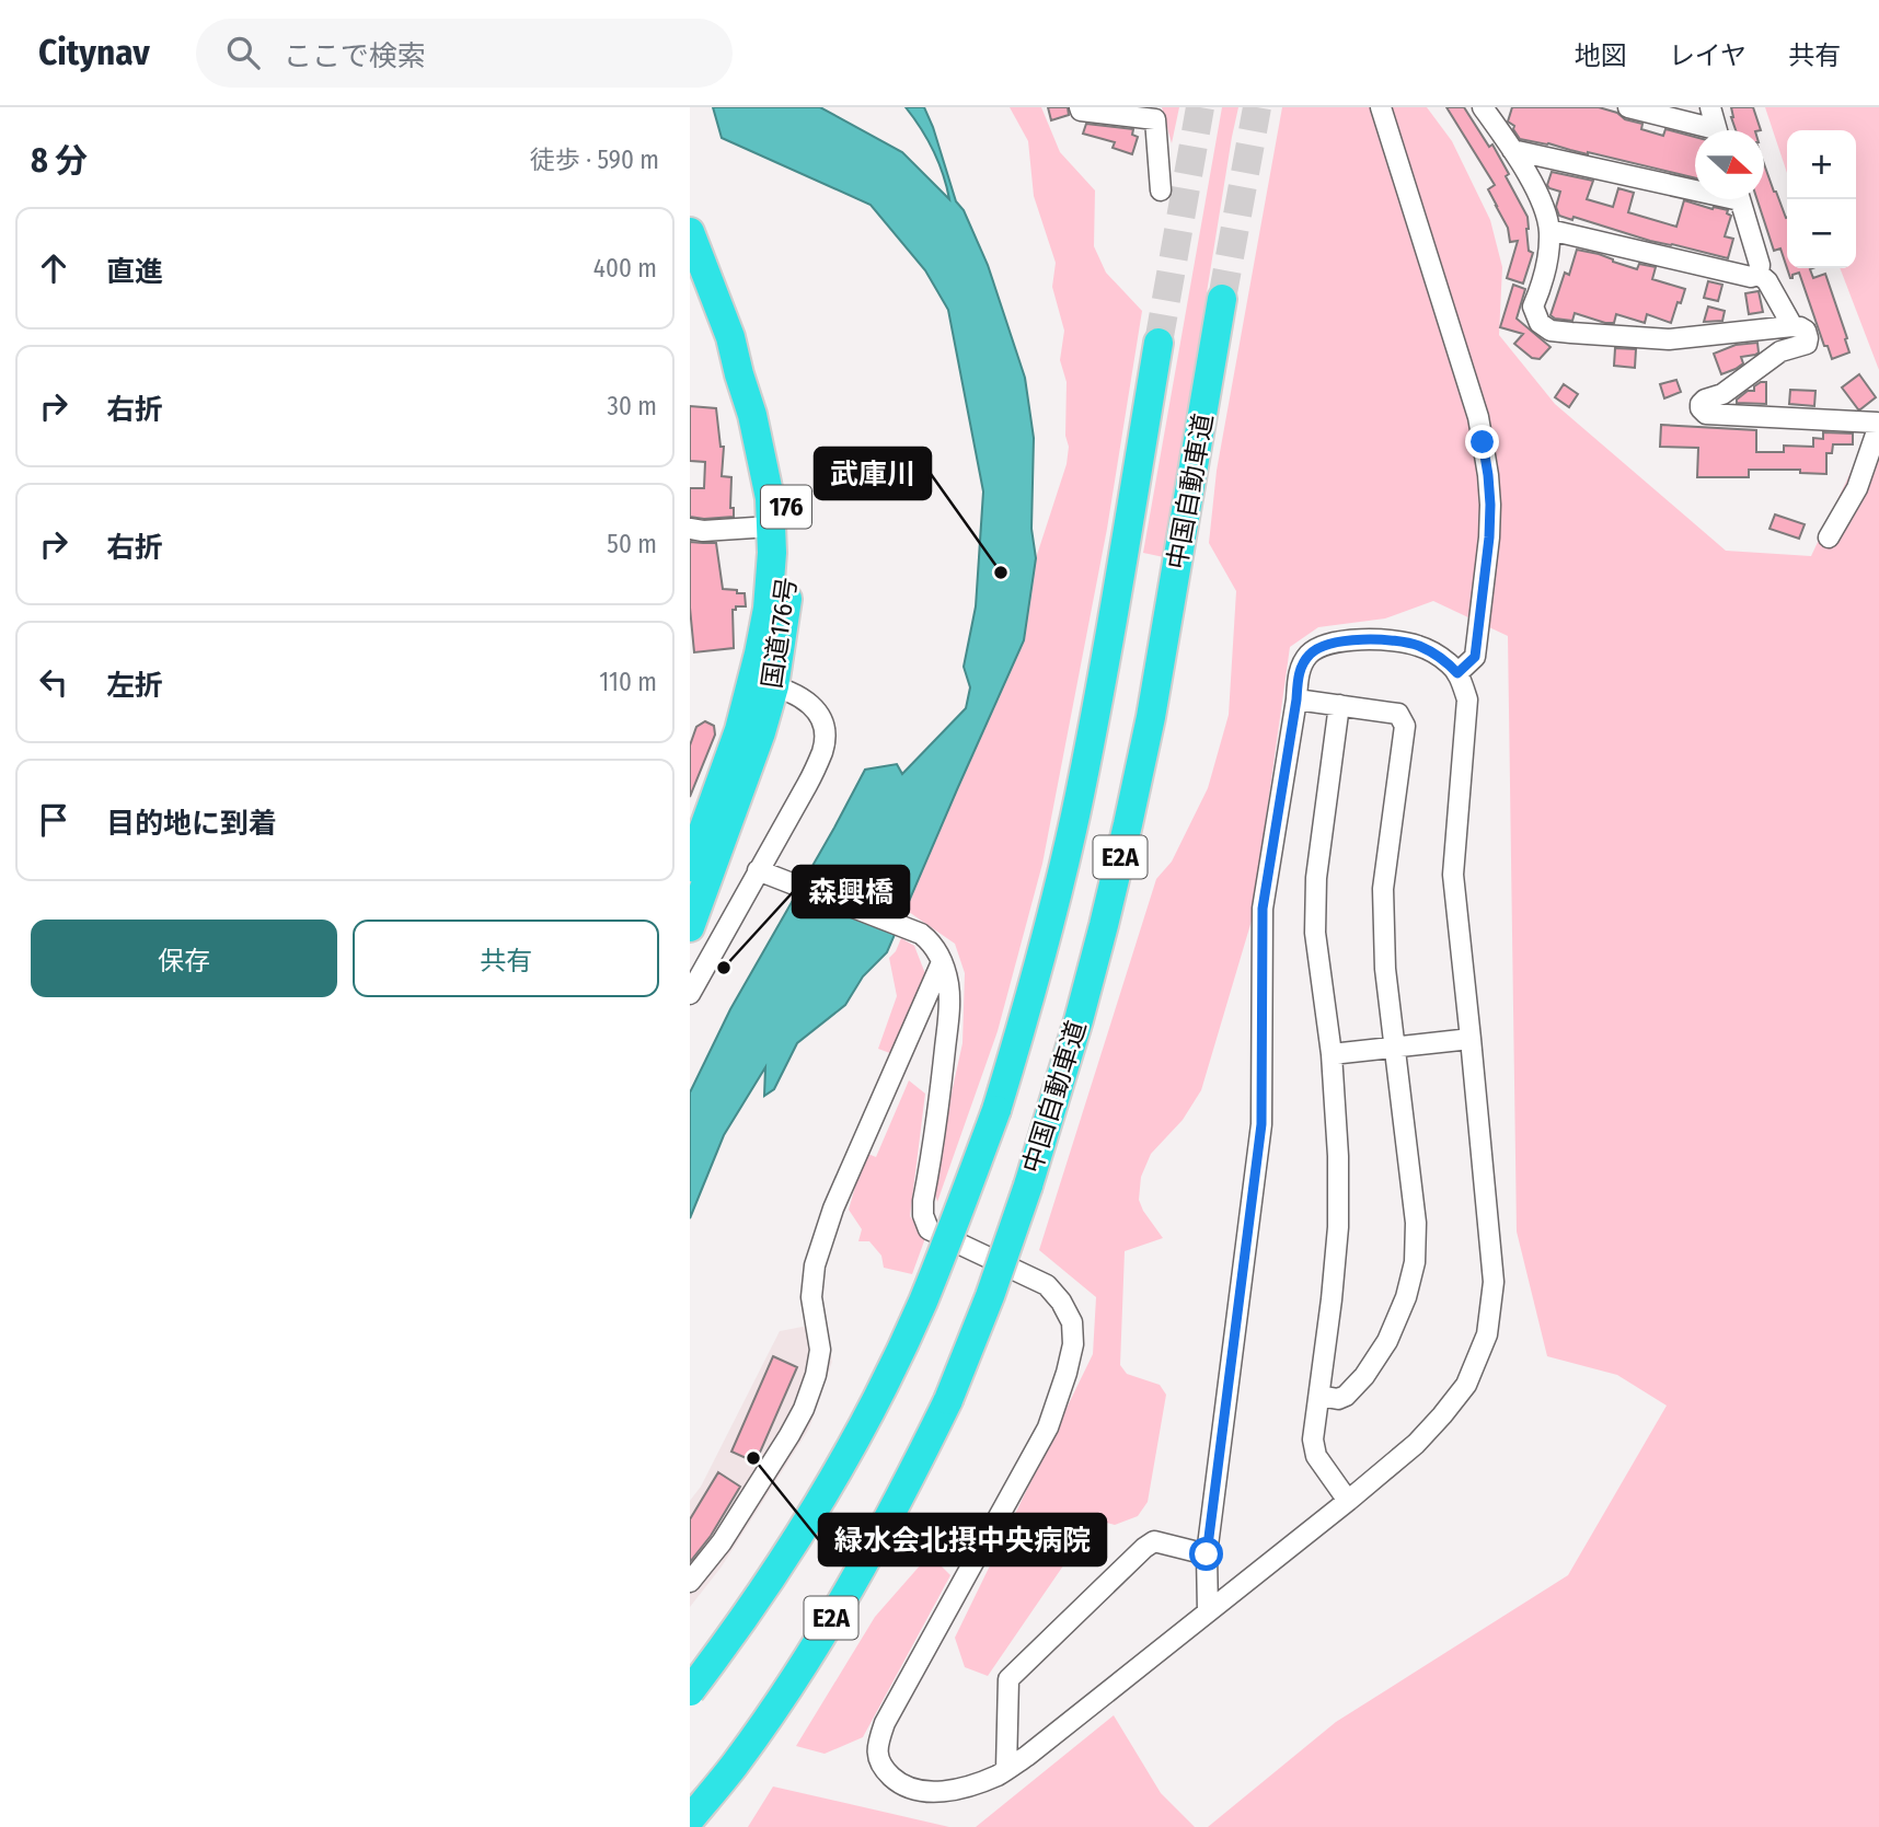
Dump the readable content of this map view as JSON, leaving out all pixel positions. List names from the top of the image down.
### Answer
{
  "streets": {
    "highway": [
      "中国自動車道",
      "176",
      "国道176号",
      "E2A"
    ]
  },
  "places": ["武庫川", "森興橋", "緑水会北摂中央病院"],
  "north": "right",
  "page": {
    "header": "Citynav",
    "search": "ここで検索",
    "nav": ["地図", "レイヤ", "共有"],
    "heading": ["8 分", "徒歩 · 590 m"],
    "map_buttons": ["+", "−"],
    "list": [
      ["直進", "400 m"],
      ["右折", "30 m"],
      ["右折", "50 m"],
      ["左折", "110 m"],
      "目的地に到着"
    ],
    "buttons": ["保存", "共有"]
  }
}
